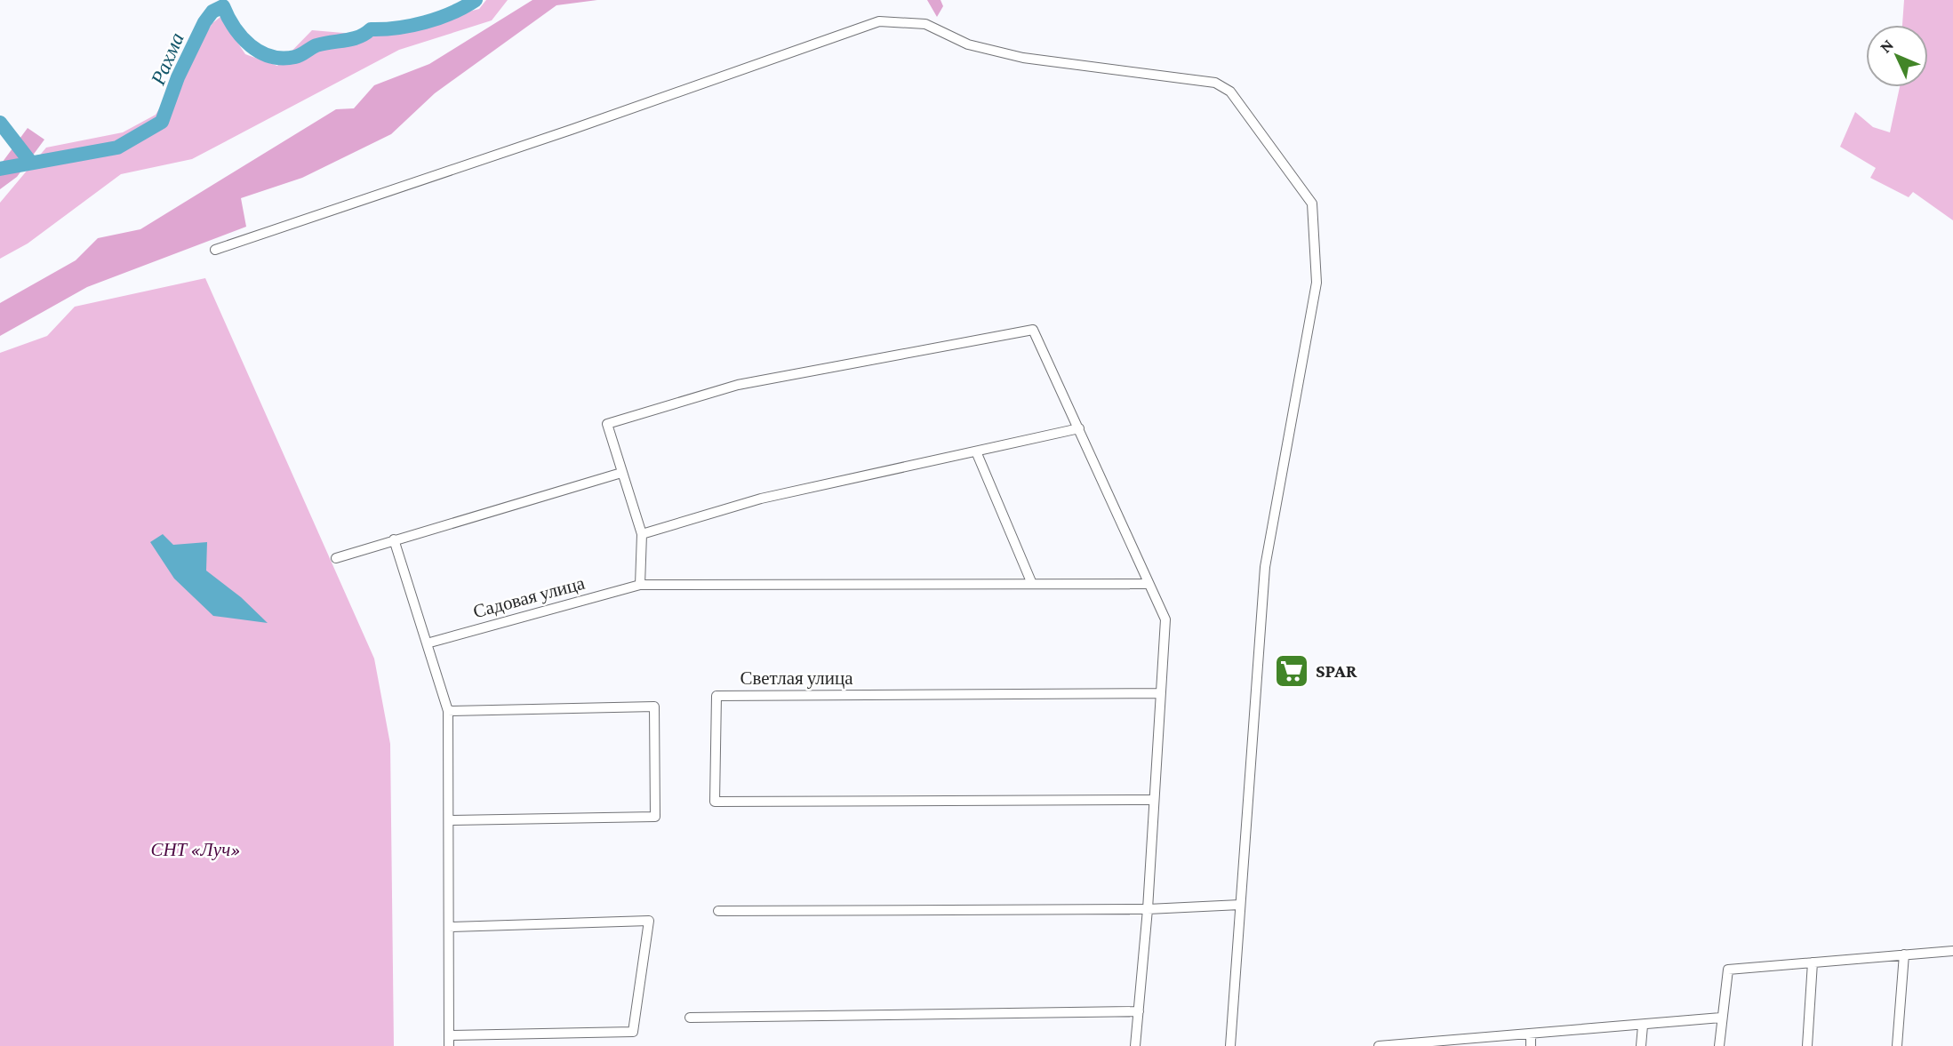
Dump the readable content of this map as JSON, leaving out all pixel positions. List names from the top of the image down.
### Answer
{
  "streets": {
    "street": ["Садовая улица", "Светлая улица"]
  },
  "water": ["Рахма"],
  "parks": ["СНТ «Луч»"],
  "places": {
    "supermarket": ["SPAR"]
  },
  "north": "top left"
}
